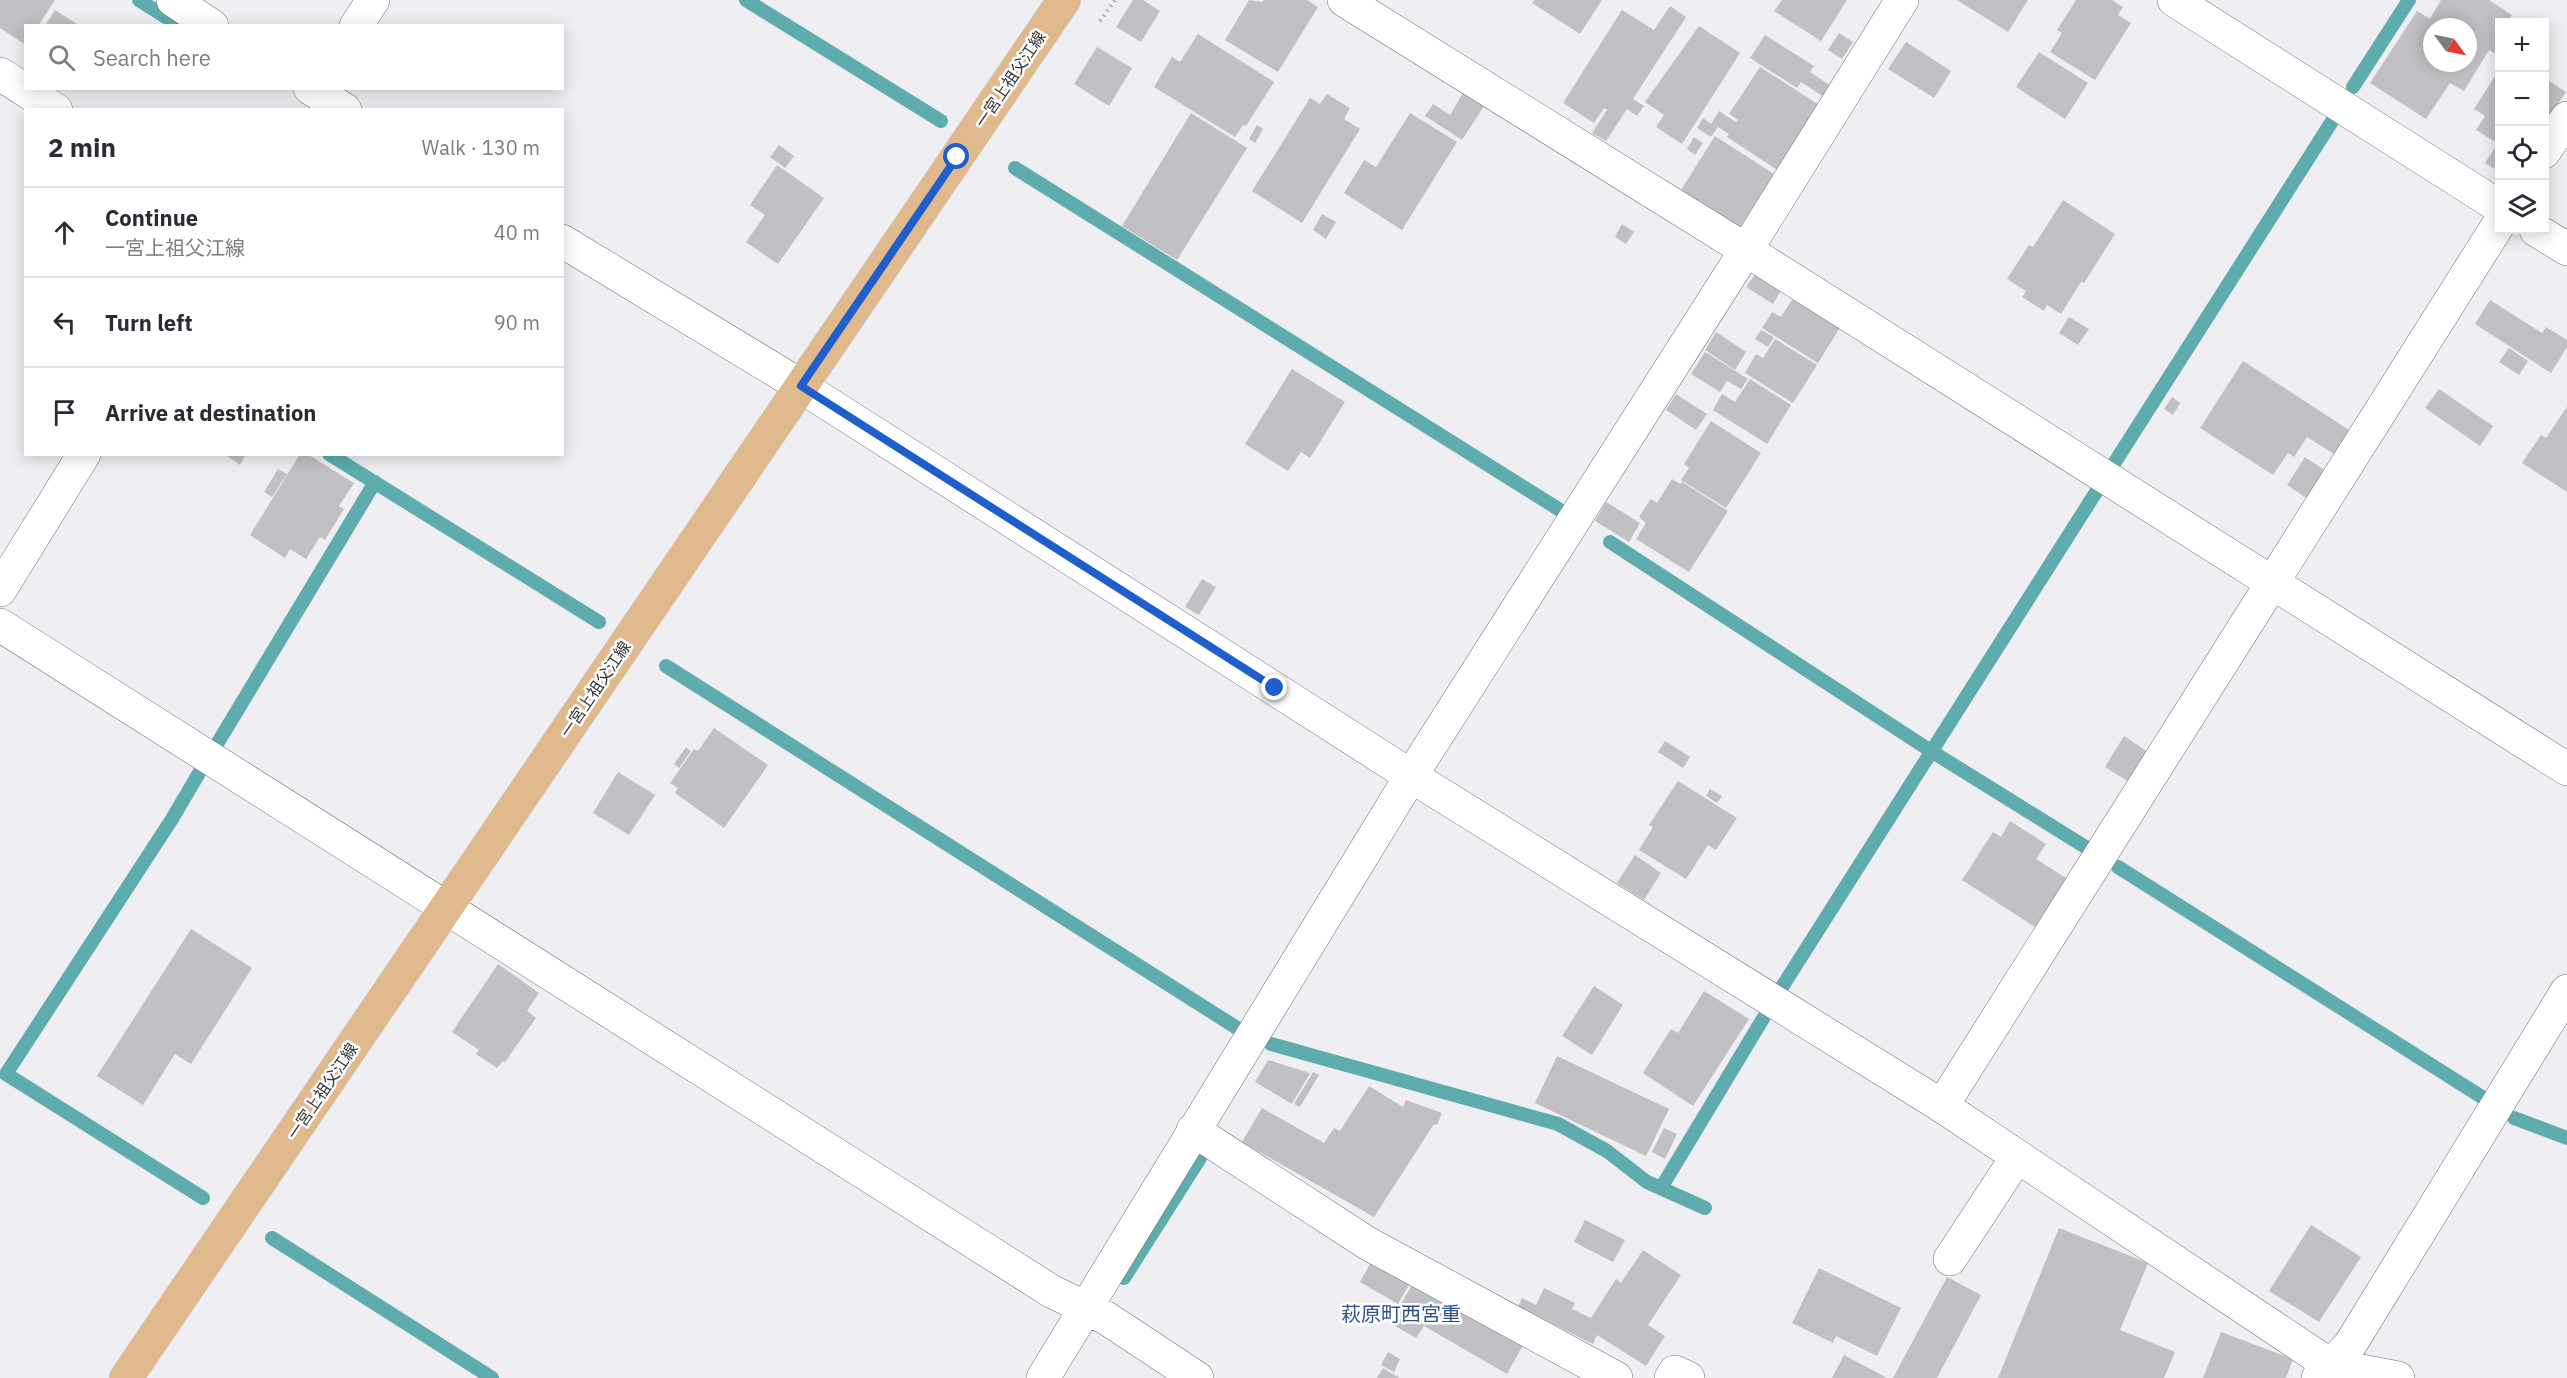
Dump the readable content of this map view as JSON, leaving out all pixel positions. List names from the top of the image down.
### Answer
{
  "streets": {
    "main road": ["一宮上祖父江線"]
  },
  "districts": ["萩原町西宮重"],
  "north": "bottom right",
  "page": {
    "map_buttons": ["+", "−"],
    "search": "Search here",
    "heading": ["2 min", "Walk · 130 m"],
    "list": [
      ["Continue", "一宮上祖父江線", "40 m"],
      ["Turn left", "90 m"],
      "Arrive at destination"
    ]
  }
}
